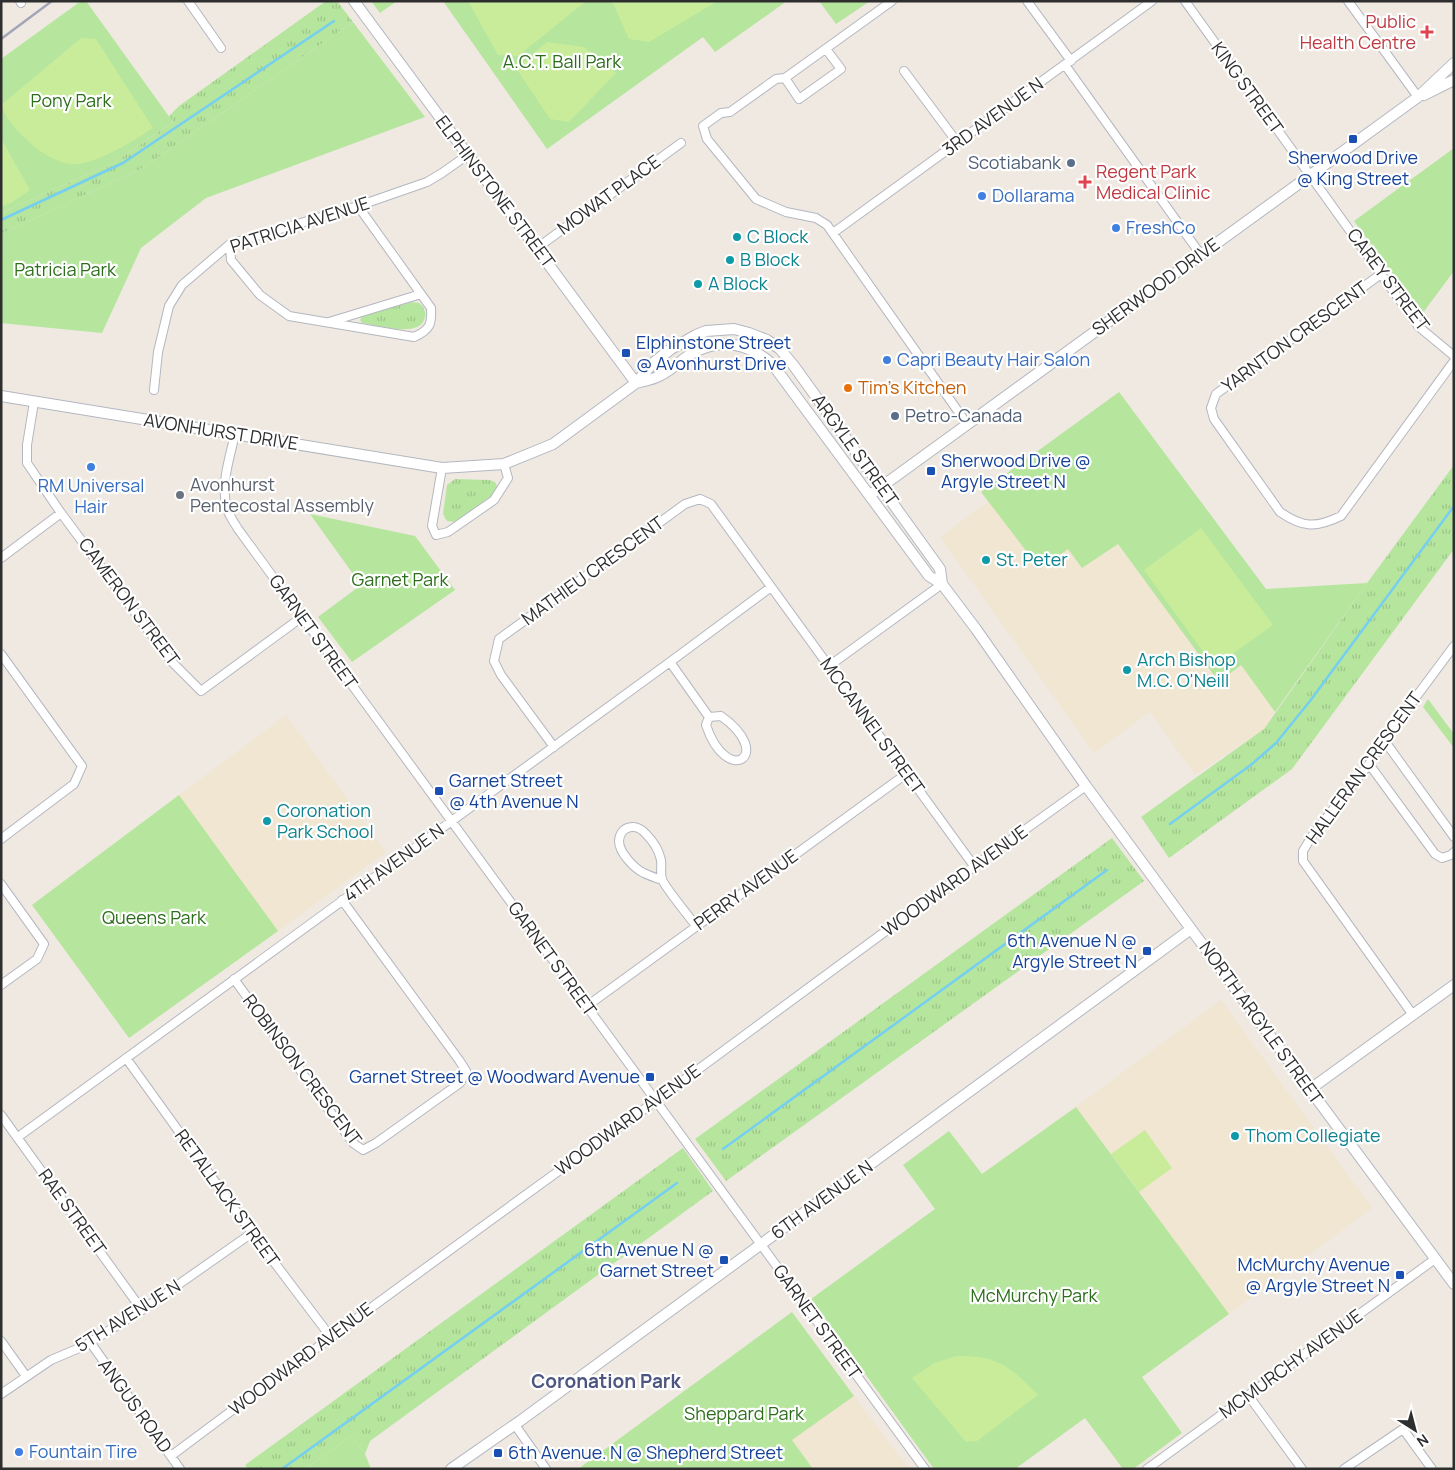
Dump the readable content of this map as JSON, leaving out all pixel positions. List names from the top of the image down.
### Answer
{
  "streets": {
    "street": [
      "KING STREET",
      "3RD AVENUE N",
      "ELPHINSTONE STREET",
      "MOWAT PLACE",
      "PATRICIA AVENUE",
      "CAREY STREET",
      "SHERWOOD DRIVE",
      "YARNTON CRESCENT",
      "AVONHURST DRIVE",
      "ARGYLE STREET",
      "MATHIEU CRESCENT",
      "CAMERON STREET",
      "GARNET STREET",
      "MCCANNEL STREET",
      "HALLERAN CRESCENT",
      "4TH AVENUE N",
      "WOODWARD AVENUE",
      "PERRY AVENUE",
      "NORTH ARGYLE STREET",
      "ROBINSON CRESCENT",
      "RETALLACK STREET",
      "6TH AVENUE N",
      "RAE STREET",
      "5TH AVENUE N",
      "MCMURCHY AVENUE",
      "ANGUS ROAD"
    ]
  },
  "crossings": [
    ["KING STREET", "CAREY STREET"],
    ["KING STREET", "SHERWOOD DRIVE"],
    ["ELPHINSTONE STREET", "MOWAT PLACE"],
    ["ELPHINSTONE STREET", "PATRICIA AVENUE"],
    ["ELPHINSTONE STREET", "AVONHURST DRIVE"],
    ["CAREY STREET", "SHERWOOD DRIVE"],
    ["CAREY STREET", "YARNTON CRESCENT"],
    ["SHERWOOD DRIVE", "ARGYLE STREET"],
    ["AVONHURST DRIVE", "ARGYLE STREET"],
    ["AVONHURST DRIVE", "CAMERON STREET"],
    ["AVONHURST DRIVE", "GARNET STREET"],
    ["ARGYLE STREET", "WOODWARD AVENUE"],
    ["ARGYLE STREET", "NORTH ARGYLE STREET"],
    ["MATHIEU CRESCENT", "MCCANNEL STREET"],
    ["MATHIEU CRESCENT", "4TH AVENUE N"],
    ["CAMERON STREET", "GARNET STREET"],
    ["GARNET STREET", "4TH AVENUE N"],
    ["GARNET STREET", "WOODWARD AVENUE"],
    ["GARNET STREET", "PERRY AVENUE"],
    ["GARNET STREET", "6TH AVENUE N"],
    ["MCCANNEL STREET", "4TH AVENUE N"],
    ["MCCANNEL STREET", "WOODWARD AVENUE"],
    ["MCCANNEL STREET", "PERRY AVENUE"],
    ["4TH AVENUE N", "ROBINSON CRESCENT"],
    ["4TH AVENUE N", "RETALLACK STREET"],
    ["4TH AVENUE N", "RAE STREET"],
    ["WOODWARD AVENUE", "NORTH ARGYLE STREET"],
    ["WOODWARD AVENUE", "RETALLACK STREET"],
    ["WOODWARD AVENUE", "ANGUS ROAD"],
    ["NORTH ARGYLE STREET", "6TH AVENUE N"],
    ["NORTH ARGYLE STREET", "MCMURCHY AVENUE"],
    ["RETALLACK STREET", "5TH AVENUE N"],
    ["RAE STREET", "5TH AVENUE N"],
    ["5TH AVENUE N", "ANGUS ROAD"]
  ],
  "districts": ["Coronation Park"],
  "parks": [
    "A.C.T. Ball Park",
    "Pony Park",
    "Patricia Park",
    "Garnet Park",
    "Queens Park",
    "McMurchy Park",
    "Sheppard Park"
  ],
  "places": {
    "health": ["Public Health Centre", "Regent Park Medical Clinic"],
    "transit": [
      "Sherwood Drive @ King Street",
      "Elphinstone Street @ Avonhurst Drive",
      "Sherwood Drive @ Argyle Street N",
      "Garnet Street @ 4th Avenue N",
      "6th Avenue N @ Argyle Street N",
      "Garnet Street @ Woodward Avenue",
      "6th Avenue N @ Garnet Street",
      "McMurchy Avenue @ Argyle Street N",
      "6th Avenue. N @ Shepherd Street"
    ],
    "other": [
      "Scotiabank",
      "Dollarama",
      "FreshCo",
      "C Block",
      "B Block",
      "A Block",
      "Capri Beauty Hair Salon",
      "Tim's Kitchen",
      "Petro-Canada",
      "RM Universal Hair",
      "Avonhurst Pentecostal Assembly",
      "St. Peter",
      "Arch Bishop M.C. O'Neill",
      "Coronation Park School",
      "Thom Collegiate",
      "Fountain Tire"
    ]
  },
  "north": "bottom right"
}
